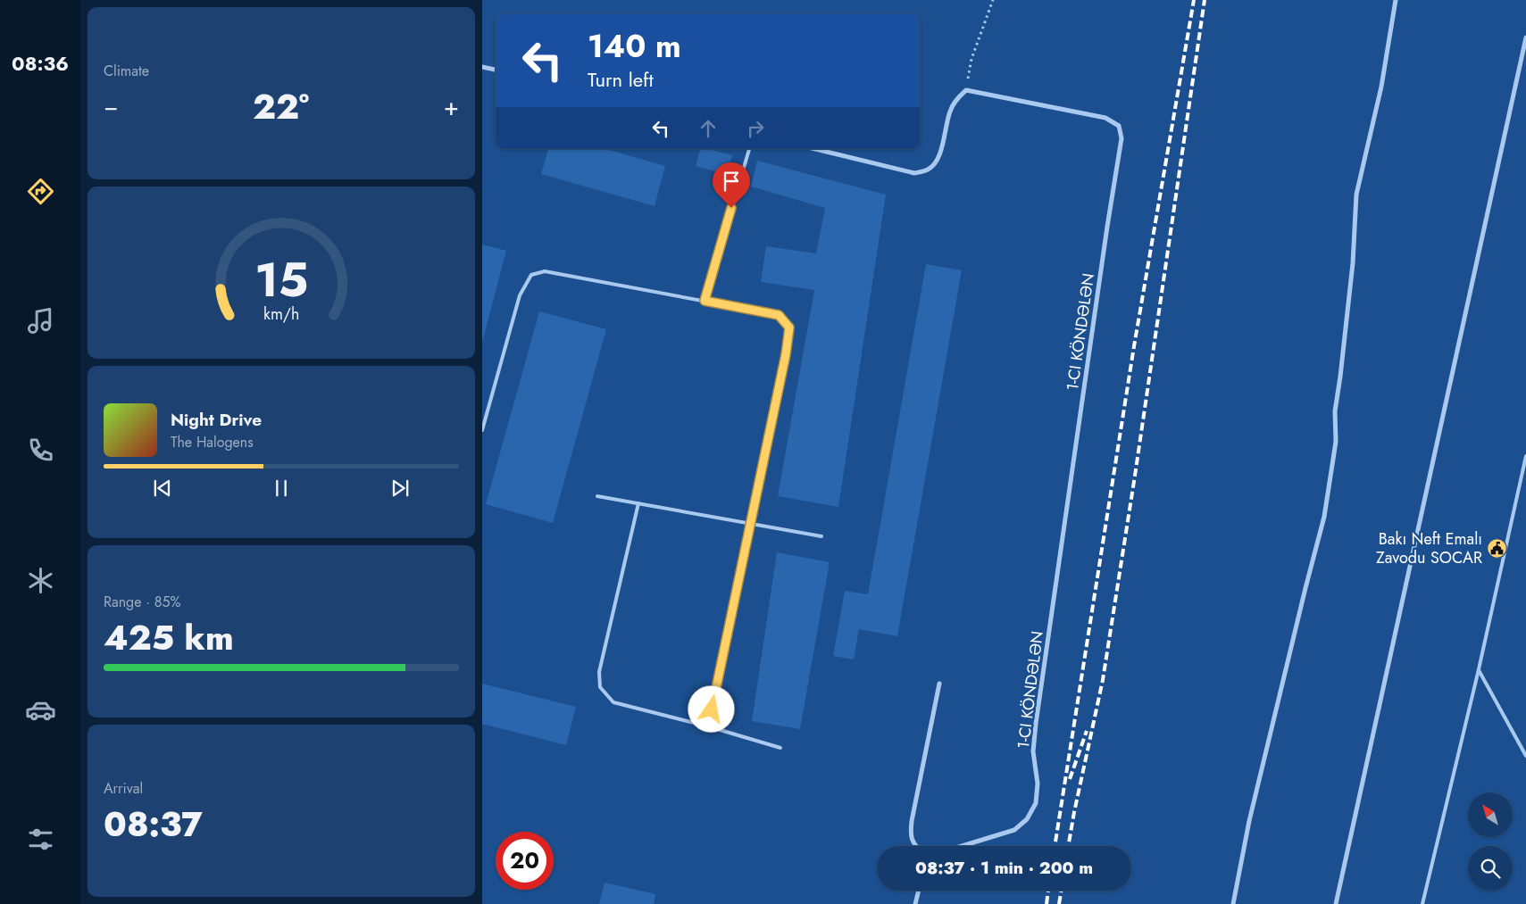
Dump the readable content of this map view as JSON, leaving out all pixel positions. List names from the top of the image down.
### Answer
{
  "streets": {
    "street": ["1-CI KÖNDƏLƏN"]
  },
  "places": {
    "public building": ["Bakı Neft Emalı Zavodu SOCAR"]
  },
  "north": "top left",
  "page": {
    "tabs": "08:36",
    "tile": [
      "Climate",
      ["Range · 85%", "425 km"],
      ["Arrival", "08:37"]
    ],
    "turn": ["140 m", "Turn left"],
    "heat": ["−", "22°", "+"],
    "song": ["Night Drive", "The Halogens"],
    "limit": "20",
    "trip": "08:37 · 1 min · 200 m",
    "gauge": ["15", "km/h"]
  }
}
